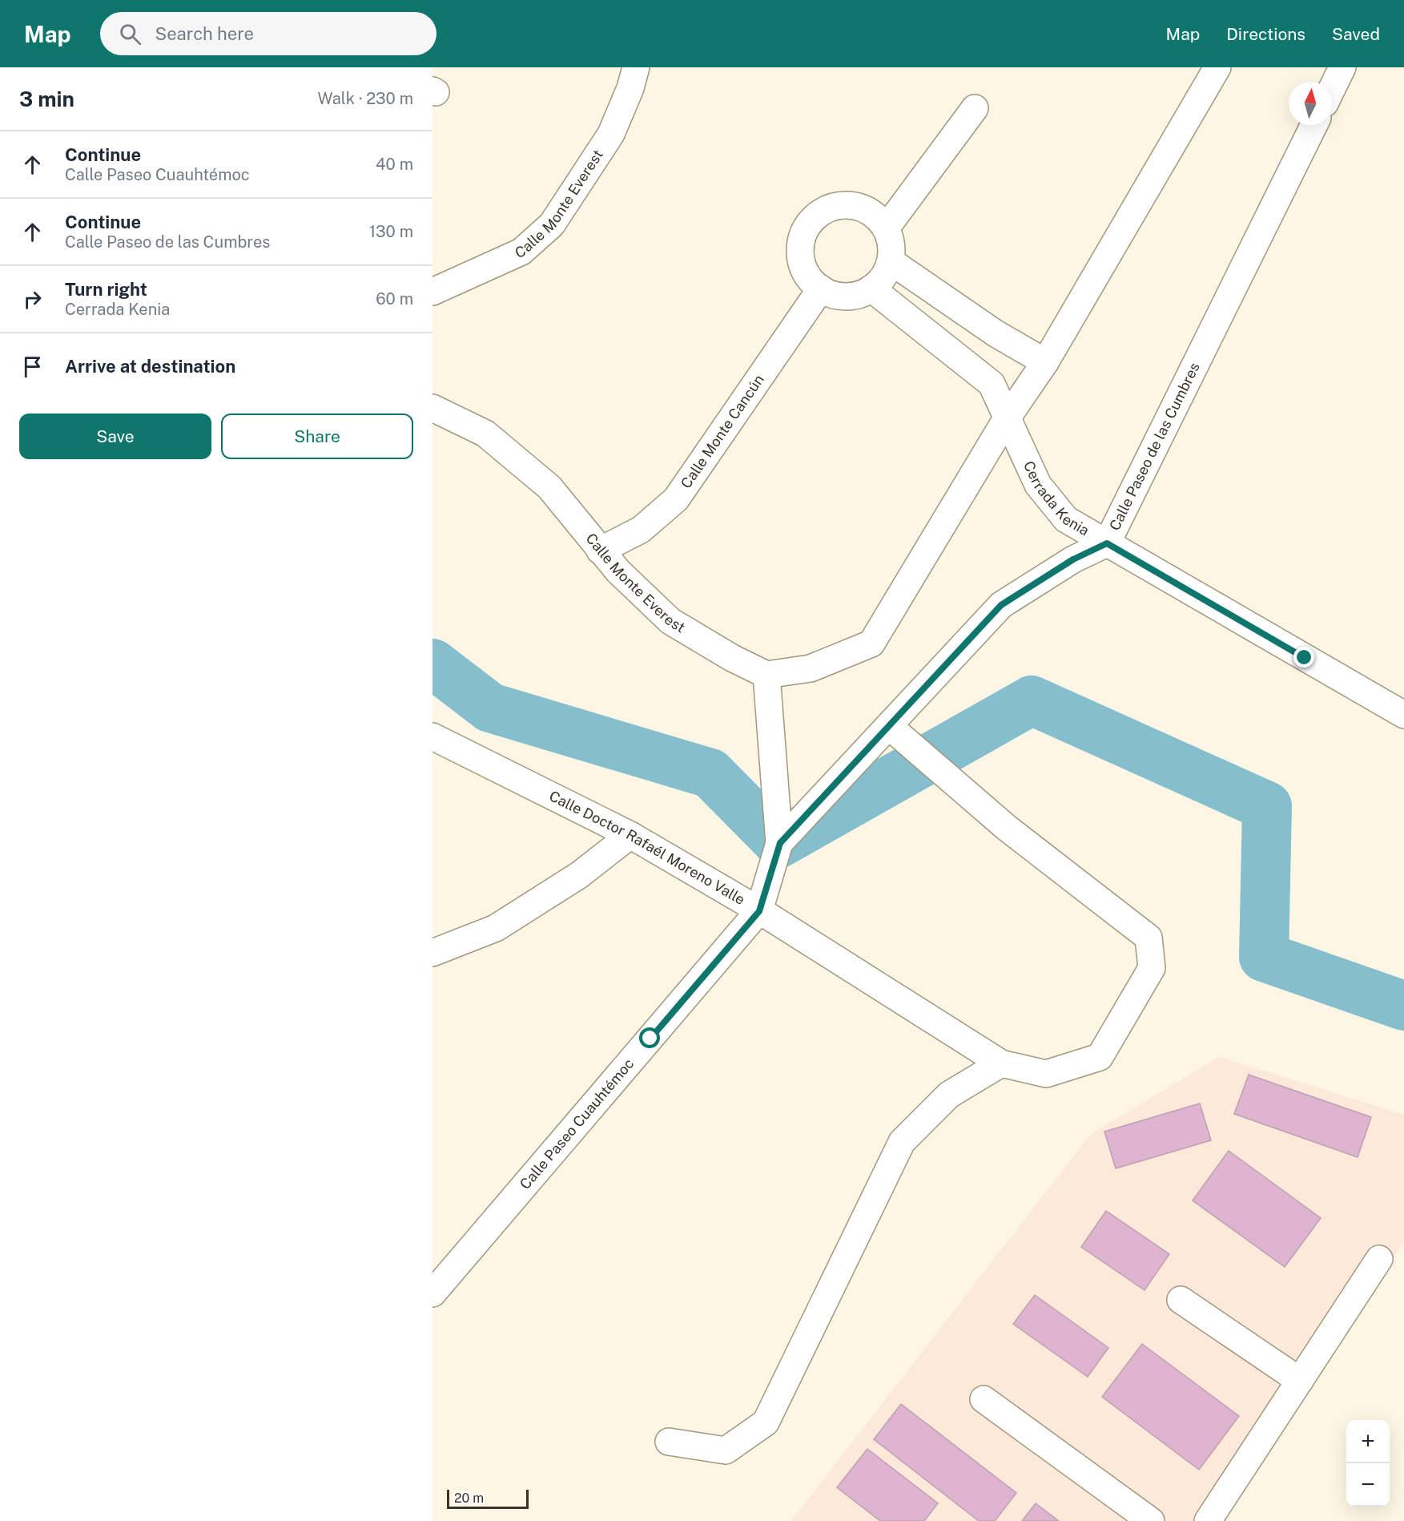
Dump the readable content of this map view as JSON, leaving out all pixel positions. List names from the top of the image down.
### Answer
{
  "streets": {
    "street": [
      "Calle Monte Everest",
      "Calle Monte Cancún",
      "Calle Paseo de las Cumbres",
      "Cerrada Kenia",
      "Calle Doctor Rafaél Moreno Valle",
      "Calle Paseo Cuauhtémoc"
    ]
  },
  "crossings": [
    ["Calle Monte Everest", "Calle Monte Cancún"],
    ["Calle Paseo de las Cumbres", "Cerrada Kenia"],
    ["Calle Paseo de las Cumbres", "Calle Doctor Rafaél Moreno Valle"],
    ["Calle Paseo de las Cumbres", "Calle Paseo Cuauhtémoc"],
    ["Calle Doctor Rafaél Moreno Valle", "Calle Paseo Cuauhtémoc"]
  ],
  "scale_bar": "20 m",
  "north": "top",
  "page": {
    "header": "Map",
    "search": "Search here",
    "nav": ["Map", "Directions", "Saved"],
    "heading": ["3 min", "Walk · 230 m"],
    "list": [
      ["Continue", "Calle Paseo Cuauhtémoc", "40 m"],
      ["Continue", "Calle Paseo de las Cumbres", "130 m"],
      ["Turn right", "Cerrada Kenia", "60 m"],
      "Arrive at destination"
    ],
    "buttons": ["Save", "Share"],
    "map_buttons": ["+", "−"],
    "scale": "20 m"
  }
}
